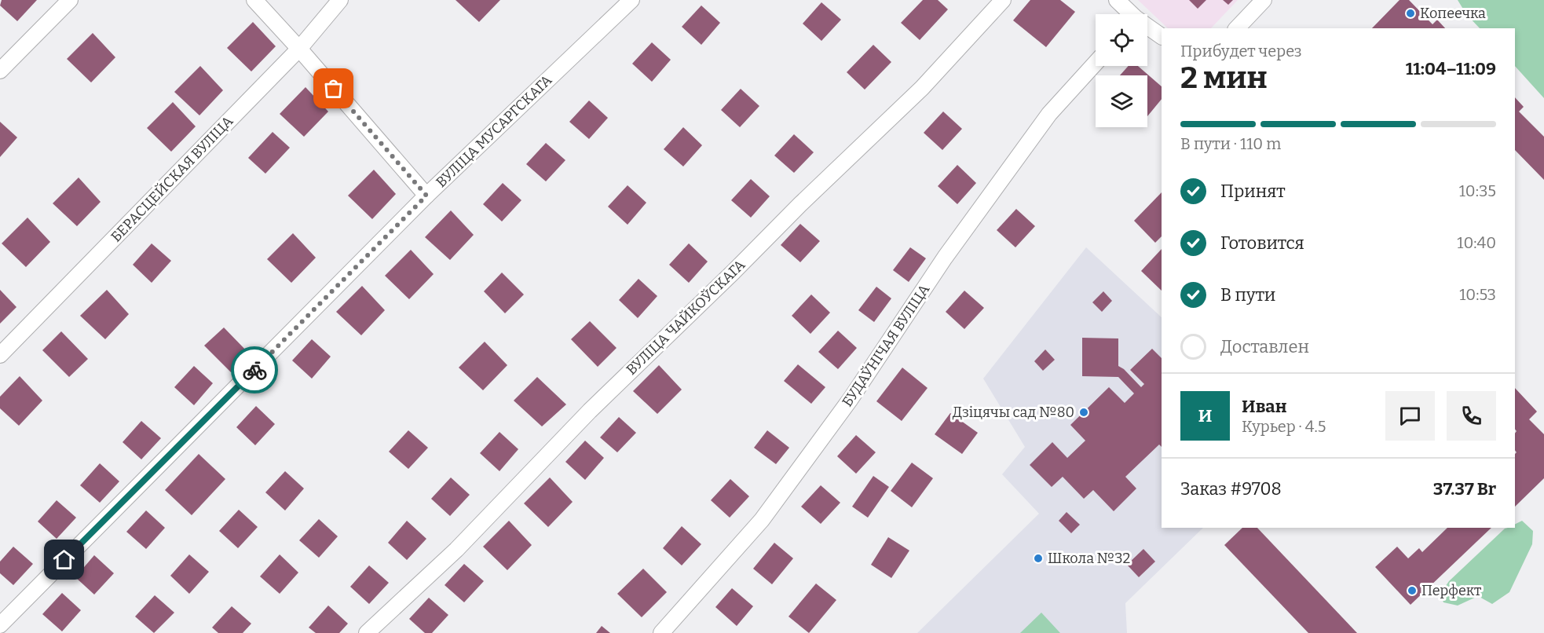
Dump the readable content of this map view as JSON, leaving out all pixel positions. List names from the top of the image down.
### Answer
{
  "streets": {
    "street": [
      "ВУЛІЦА МУСАРГСКАГА",
      "БЕРАСЦЕЙСКАЯ ВУЛІЦА",
      "ВУЛІЦА ЧАЙКОЎСКАГА",
      "БУДАЎНІЧАЯ ВУЛІЦА"
    ]
  },
  "places": [
    "Копеечка",
    "Дзіцячы сад №80",
    "Школа №32",
    "Перфект"
  ],
  "page": {
    "heading": ["2 мин", "Прибудет через", "11:04–11:09"],
    "panel": [
      "Иван",
      "Курьер · 4.5",
      "Заказ #9708",
      "37.37 Br"
    ],
    "bar": "В пути · 110 m",
    "list": [
      ["Принят", "10:35"],
      ["Готовится", "10:40"],
      ["В пути", "10:53"],
      "Доставлен"
    ],
    "round": "И"
  }
}
